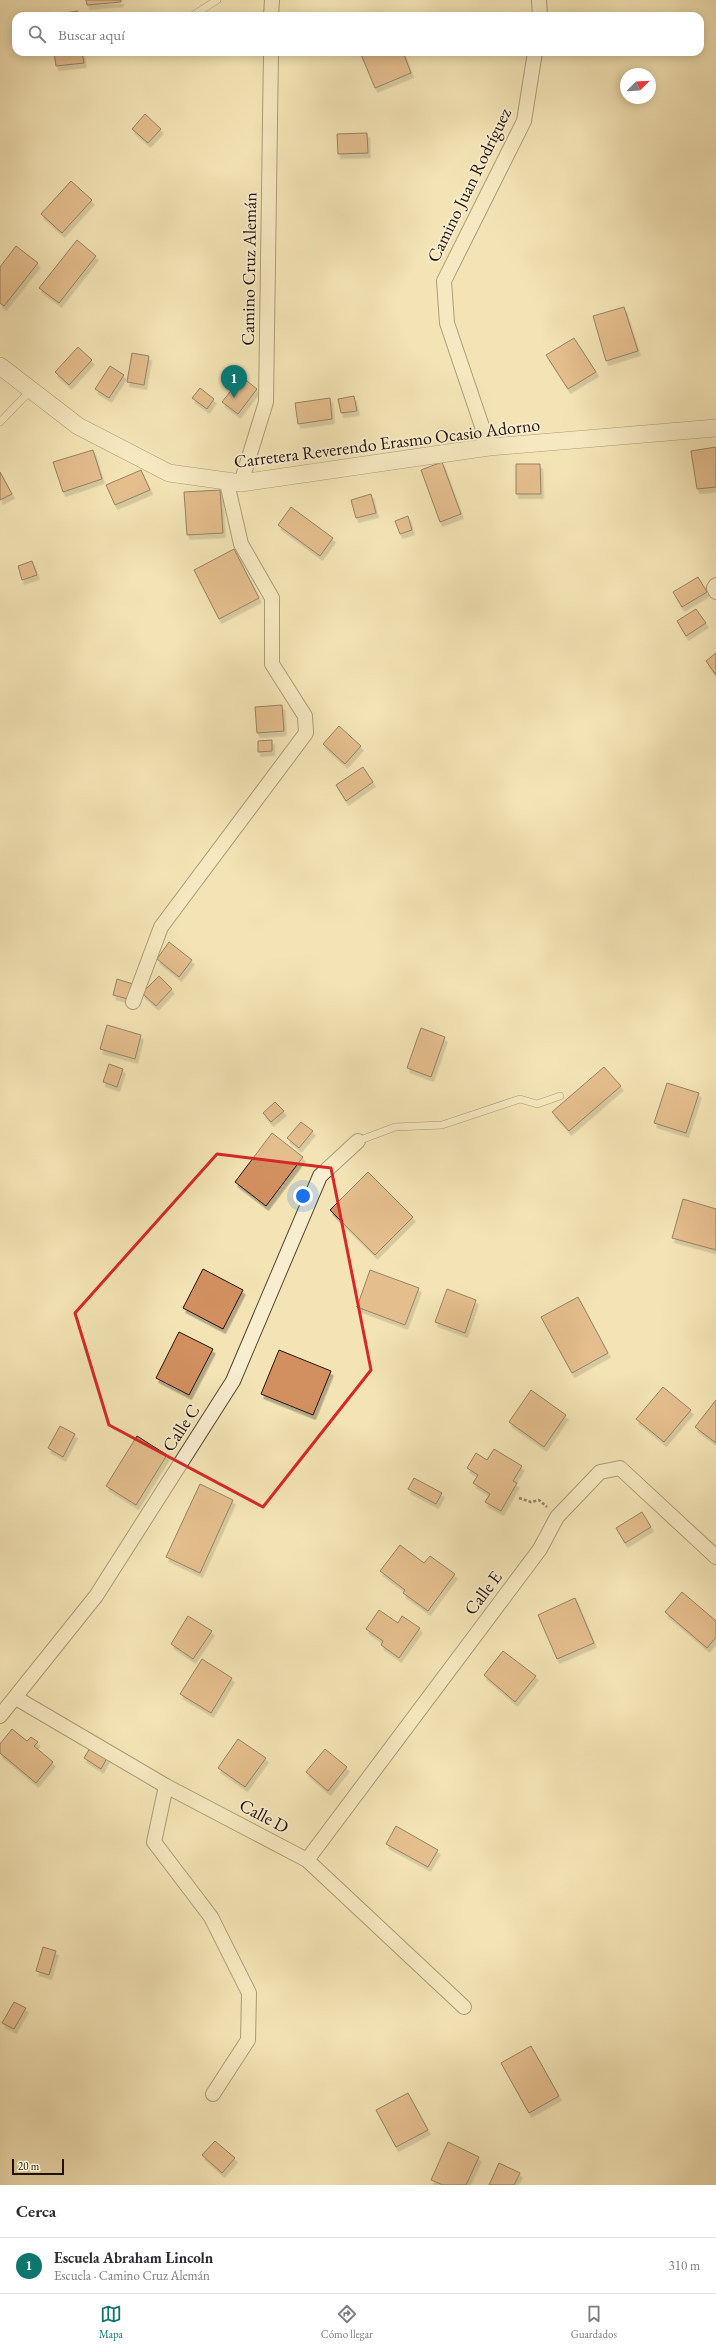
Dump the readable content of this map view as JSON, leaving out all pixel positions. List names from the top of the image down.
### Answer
{
  "streets": {
    "street": [
      "Camino Juan Rodríguez",
      "Camino Cruz Alemán",
      "Carretera Reverendo Erasmo Ocasio Adorno",
      "Calle C",
      "Calle E",
      "Calle D"
    ]
  },
  "crossings": [
    ["Camino Juan Rodríguez", "Carretera Reverendo Erasmo Ocasio Adorno"],
    ["Camino Cruz Alemán", "Carretera Reverendo Erasmo Ocasio Adorno"],
    ["Calle C", "Calle D"],
    ["Calle E", "Calle D"]
  ],
  "scale_bar": "20 m",
  "north": "top right",
  "page": {
    "search": "Buscar aquí",
    "pins": "1",
    "scale": "20 m",
    "heading": "Cerca",
    "list": [
      {
        "mark": "1",
        "name": "Escuela Abraham Lincoln",
        "note": "Escuela · Camino Cruz Alemán",
        "value": "310 m"
      }
    ],
    "nav": ["Mapa", "Cómo llegar", "Guardados"]
  }
}
